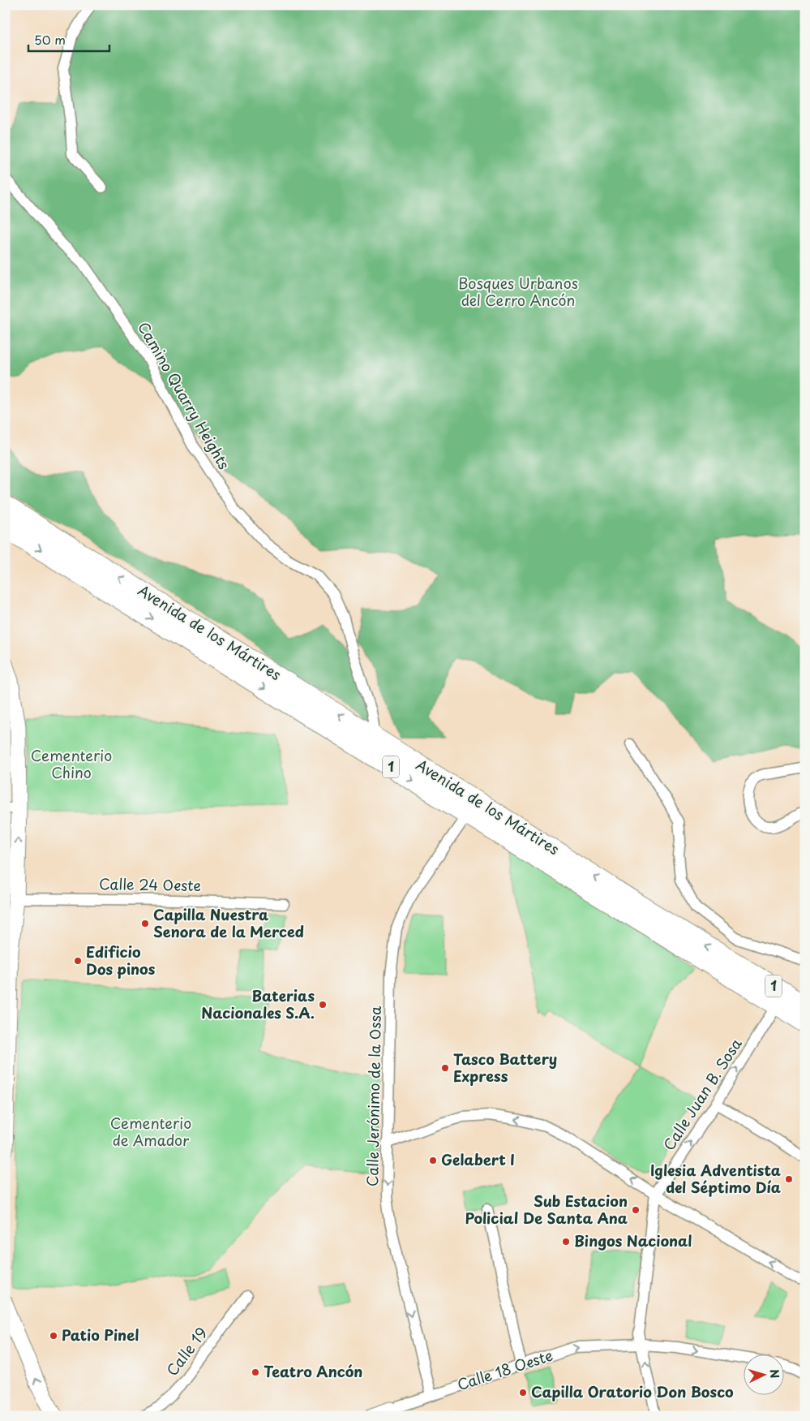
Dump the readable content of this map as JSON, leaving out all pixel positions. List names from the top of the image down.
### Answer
{
  "streets": {
    "highway": ["Avenida de los Mártires", "1"],
    "street": [
      "Camino Quarry Heights",
      "Calle 24 Oeste",
      "Calle Juan B. Sosa",
      "Calle Jerónimo de la Ossa",
      "Calle 19",
      "Calle 18 Oeste"
    ]
  },
  "crossings": [
    ["Camino Quarry Heights", "Avenida de los Mártires"],
    ["Avenida de los Mártires", "Calle Juan B. Sosa"],
    ["Avenida de los Mártires", "Calle Jerónimo de la Ossa"],
    ["Calle Juan B. Sosa", "Calle 18 Oeste"],
    ["Calle Jerónimo de la Ossa", "Calle 18 Oeste"]
  ],
  "one_way": ["Calle Juan B. Sosa", "Calle Jerónimo de la Ossa", "Calle 18 Oeste"],
  "parks": ["Bosques Urbanos del Cerro Ancón", "Cementerio Chino", "Cementerio de Amador"],
  "places": [
    "Capilla Nuestra Senora de la Merced",
    "Edificio Dos pinos",
    "Baterias Nacionales S.A.",
    "Tasco Battery Express",
    "Gelabert I",
    "Iglesia Adventista del Séptimo Día",
    "Sub Estacion Policial De Santa Ana",
    "Bingos Nacional",
    "Patio Pinel",
    "Teatro Ancón",
    "Capilla Oratorio Don Bosco"
  ],
  "scale_bar": "50 m",
  "north": "right"
}
